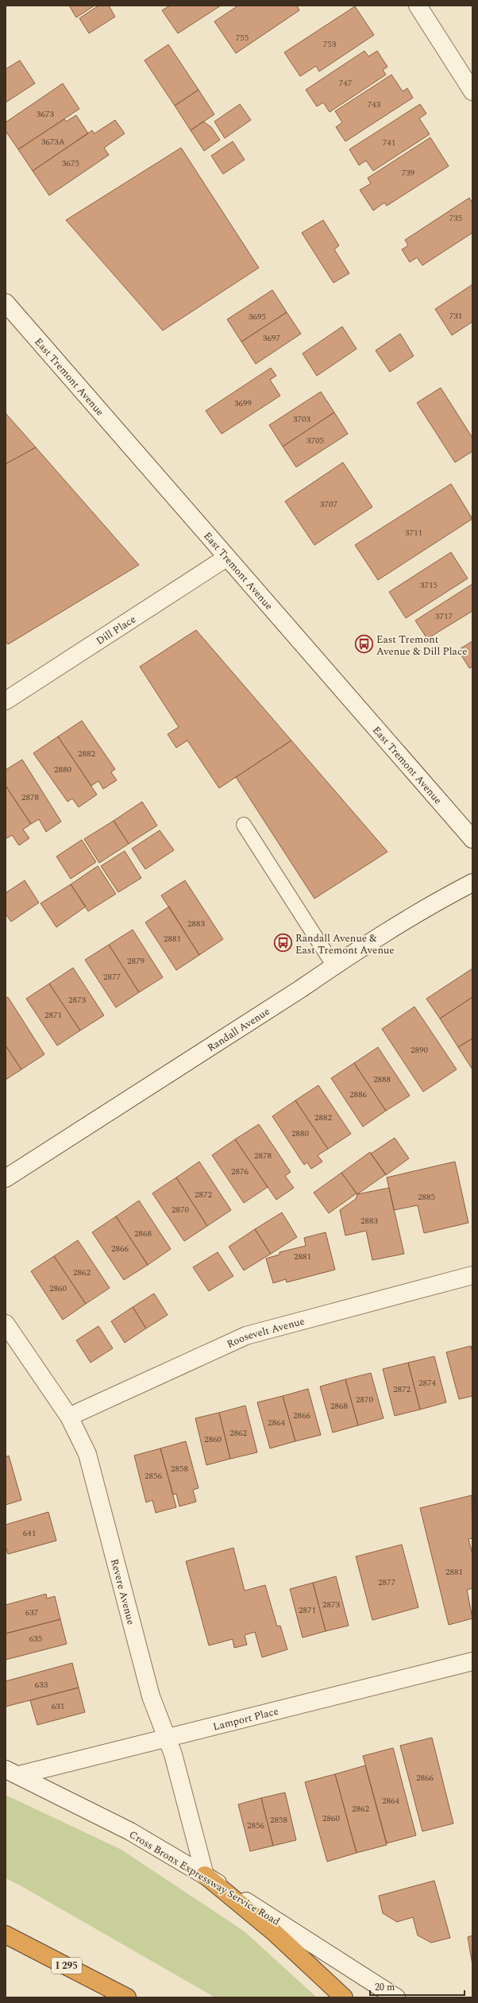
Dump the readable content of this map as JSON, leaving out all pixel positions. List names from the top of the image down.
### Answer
{
  "streets": {
    "highway": ["I 295"],
    "street": [
      "East Tremont Avenue",
      "Dill Place",
      "Randall Avenue",
      "Roosevelt Avenue",
      "Revere Avenue",
      "Lamport Place",
      "Cross Bronx Expressway Service Road"
    ]
  },
  "crossings": [
    ["East Tremont Avenue", "Dill Place"],
    ["Roosevelt Avenue", "Revere Avenue"],
    ["Revere Avenue", "Lamport Place"],
    ["Revere Avenue", "Cross Bronx Expressway Service Road"],
    ["Lamport Place", "Cross Bronx Expressway Service Road"]
  ],
  "places": {
    "bus stop": ["East Tremont Avenue & Dill Place", "Randall Avenue & East Tremont Avenue"]
  },
  "house_numbers": [
    "755",
    "753",
    "747",
    "743",
    "3673",
    "3673A",
    "741",
    "3675",
    "739",
    "735",
    "731",
    "3695",
    "3697",
    "3699",
    "3703",
    "3705",
    "3707",
    "3711",
    "3715",
    "3717",
    "2882",
    "2880",
    "2878",
    "2883",
    "2881",
    "2879",
    "2877",
    "2873",
    "2871",
    "2890",
    "2888",
    "2886",
    "2882",
    "2880",
    "2878",
    "2876",
    "2872",
    "2885",
    "2870",
    "2883",
    "2868",
    "2866",
    "2881",
    "2862",
    "2860",
    "2874",
    "2872",
    "2870",
    "2868",
    "2866",
    "2864",
    "2862",
    "2860",
    "2858",
    "2856",
    "641",
    "2881",
    "2877",
    "2873",
    "2871",
    "637",
    "635",
    "633",
    "631",
    "2866",
    "2864",
    "2862",
    "2860",
    "2858",
    "2856"
  ],
  "scale_bar": "20 m"
}
